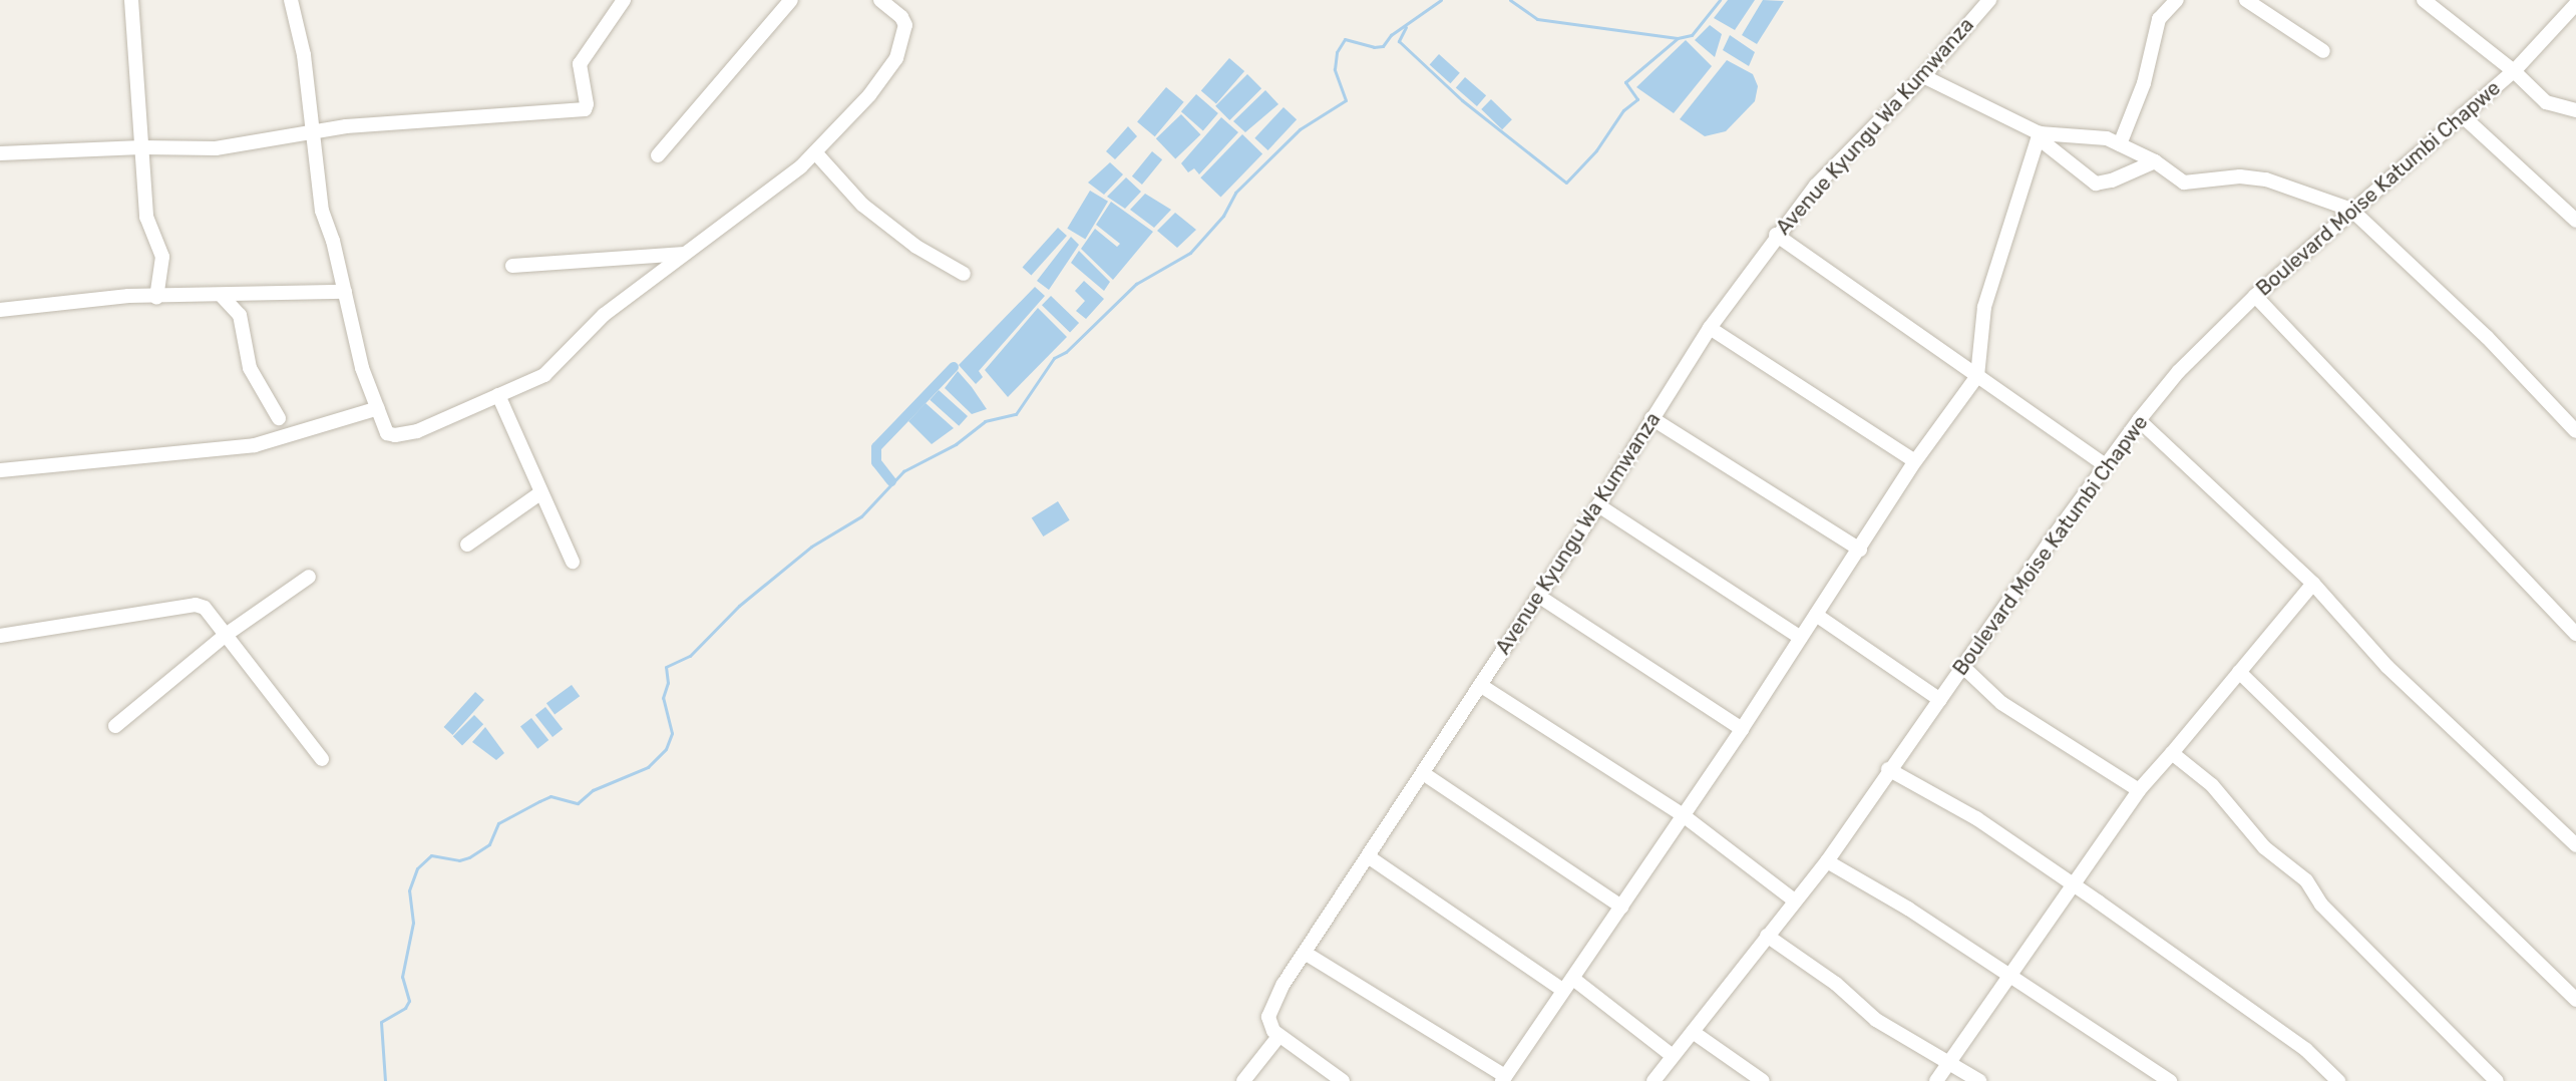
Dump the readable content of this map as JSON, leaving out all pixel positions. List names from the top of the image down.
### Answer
{
  "streets": {
    "street": ["Avenue Kyungu Wa Kumwanza", "Boulevard Moise Katumbi Chapwe"]
  }
}
